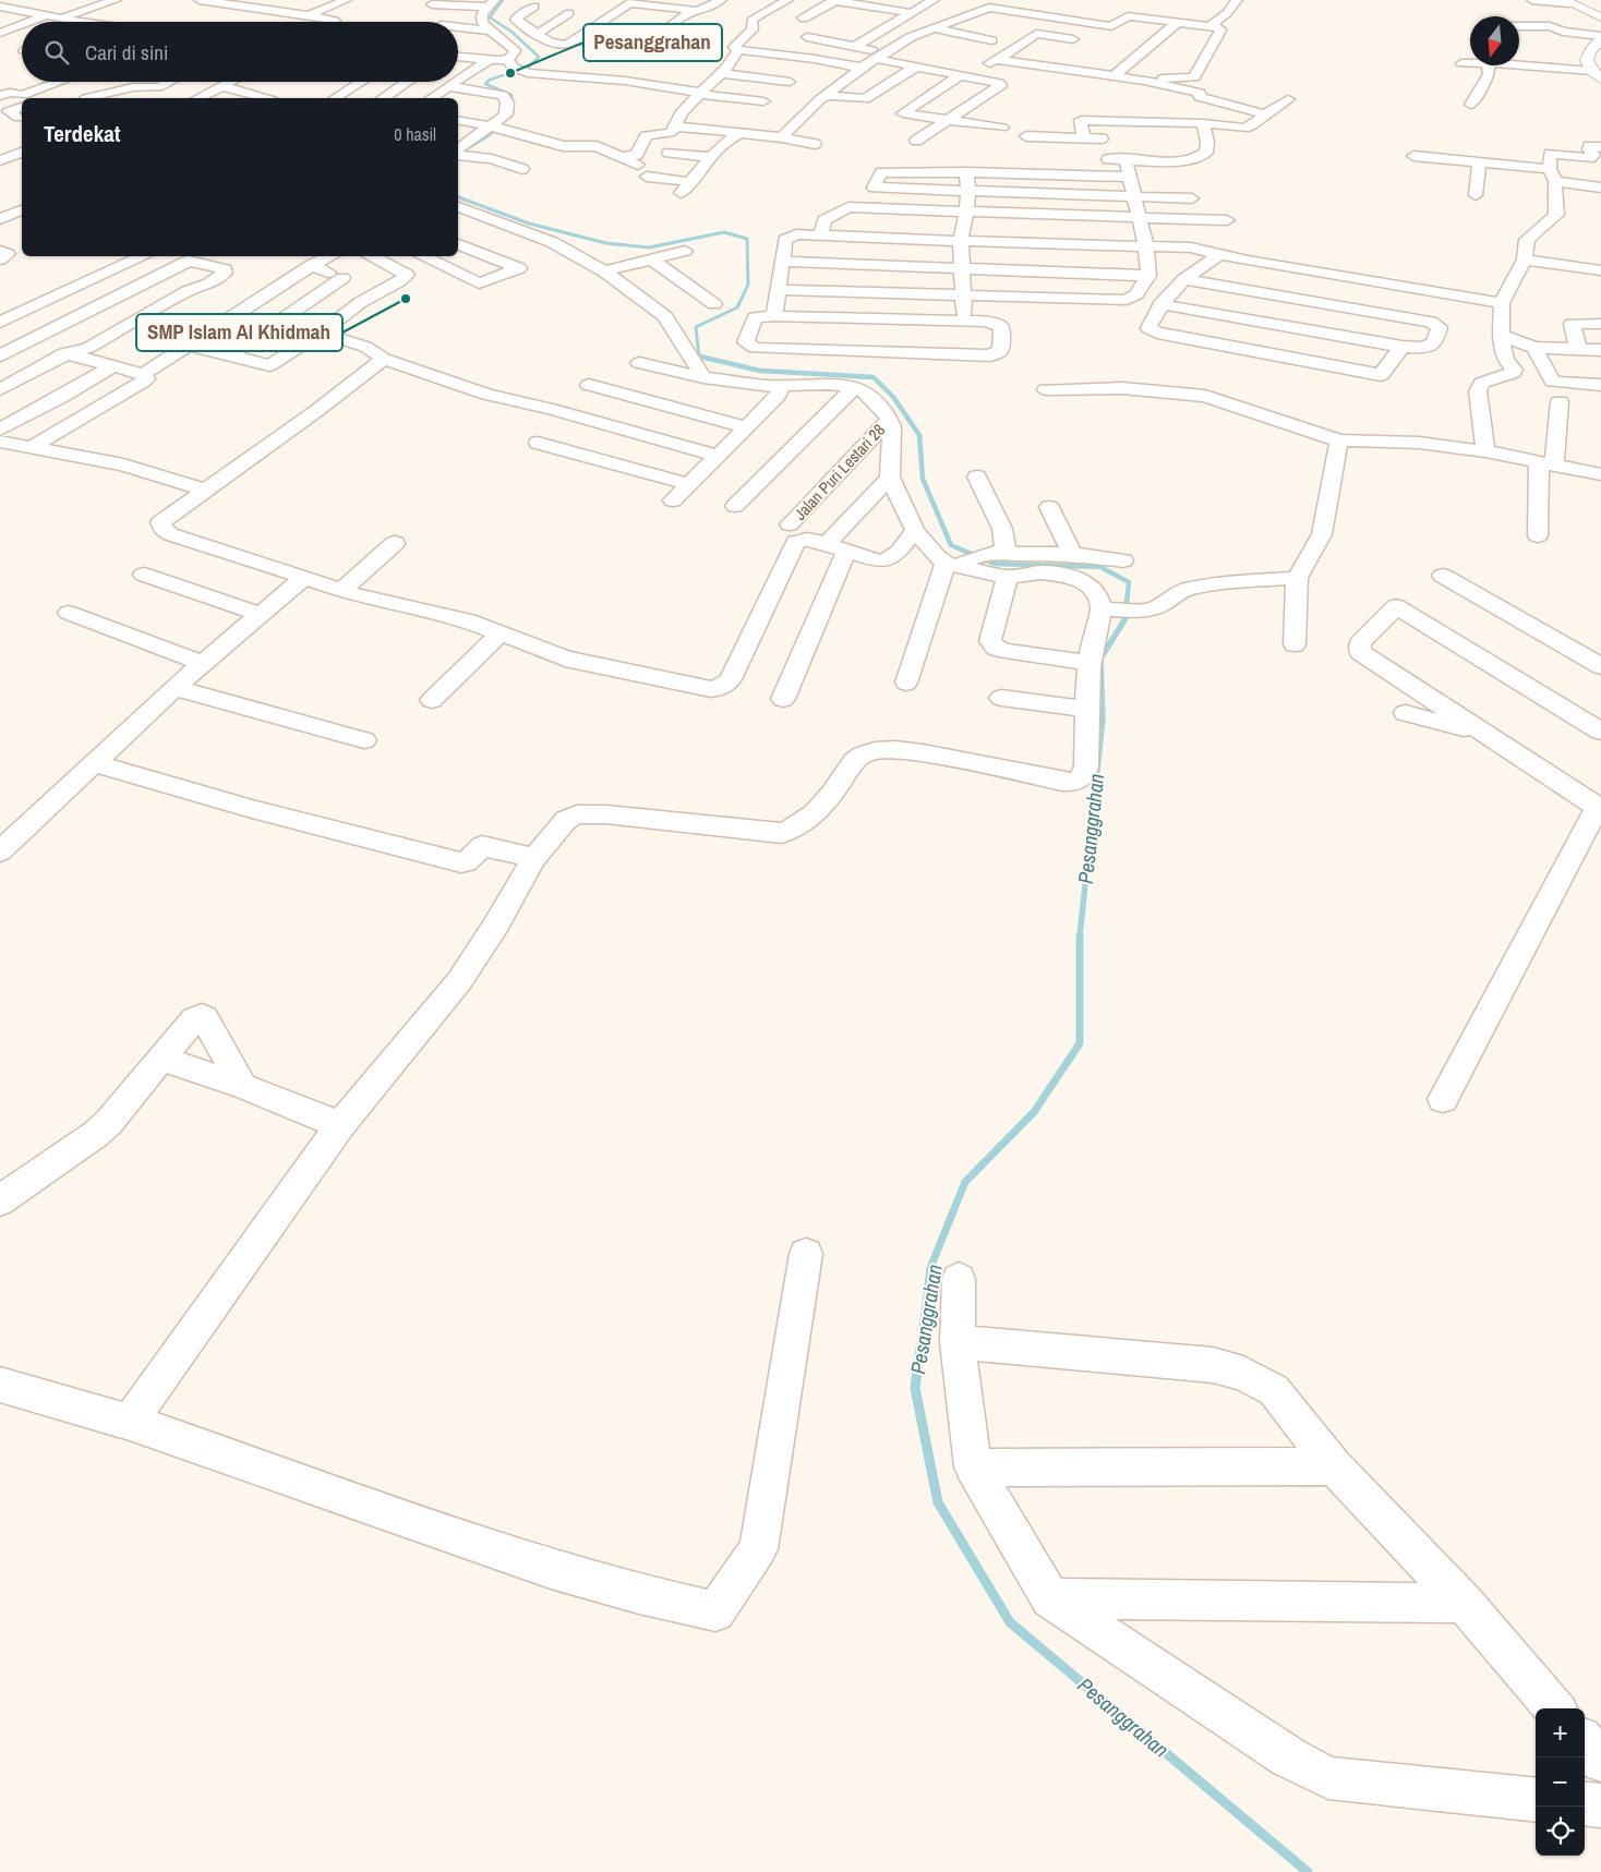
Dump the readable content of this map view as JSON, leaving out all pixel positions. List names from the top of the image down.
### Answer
{
  "streets": {
    "street": ["Jalan Puri Lestari 28"]
  },
  "water": ["Pesanggrahan"],
  "places": ["Pesanggrahan", "SMP Islam Al Khidmah"],
  "north": "bottom",
  "page": {
    "search": "Cari di sini",
    "heading": ["Terdekat", "0 hasil"],
    "map_buttons": ["+", "−"]
  }
}
